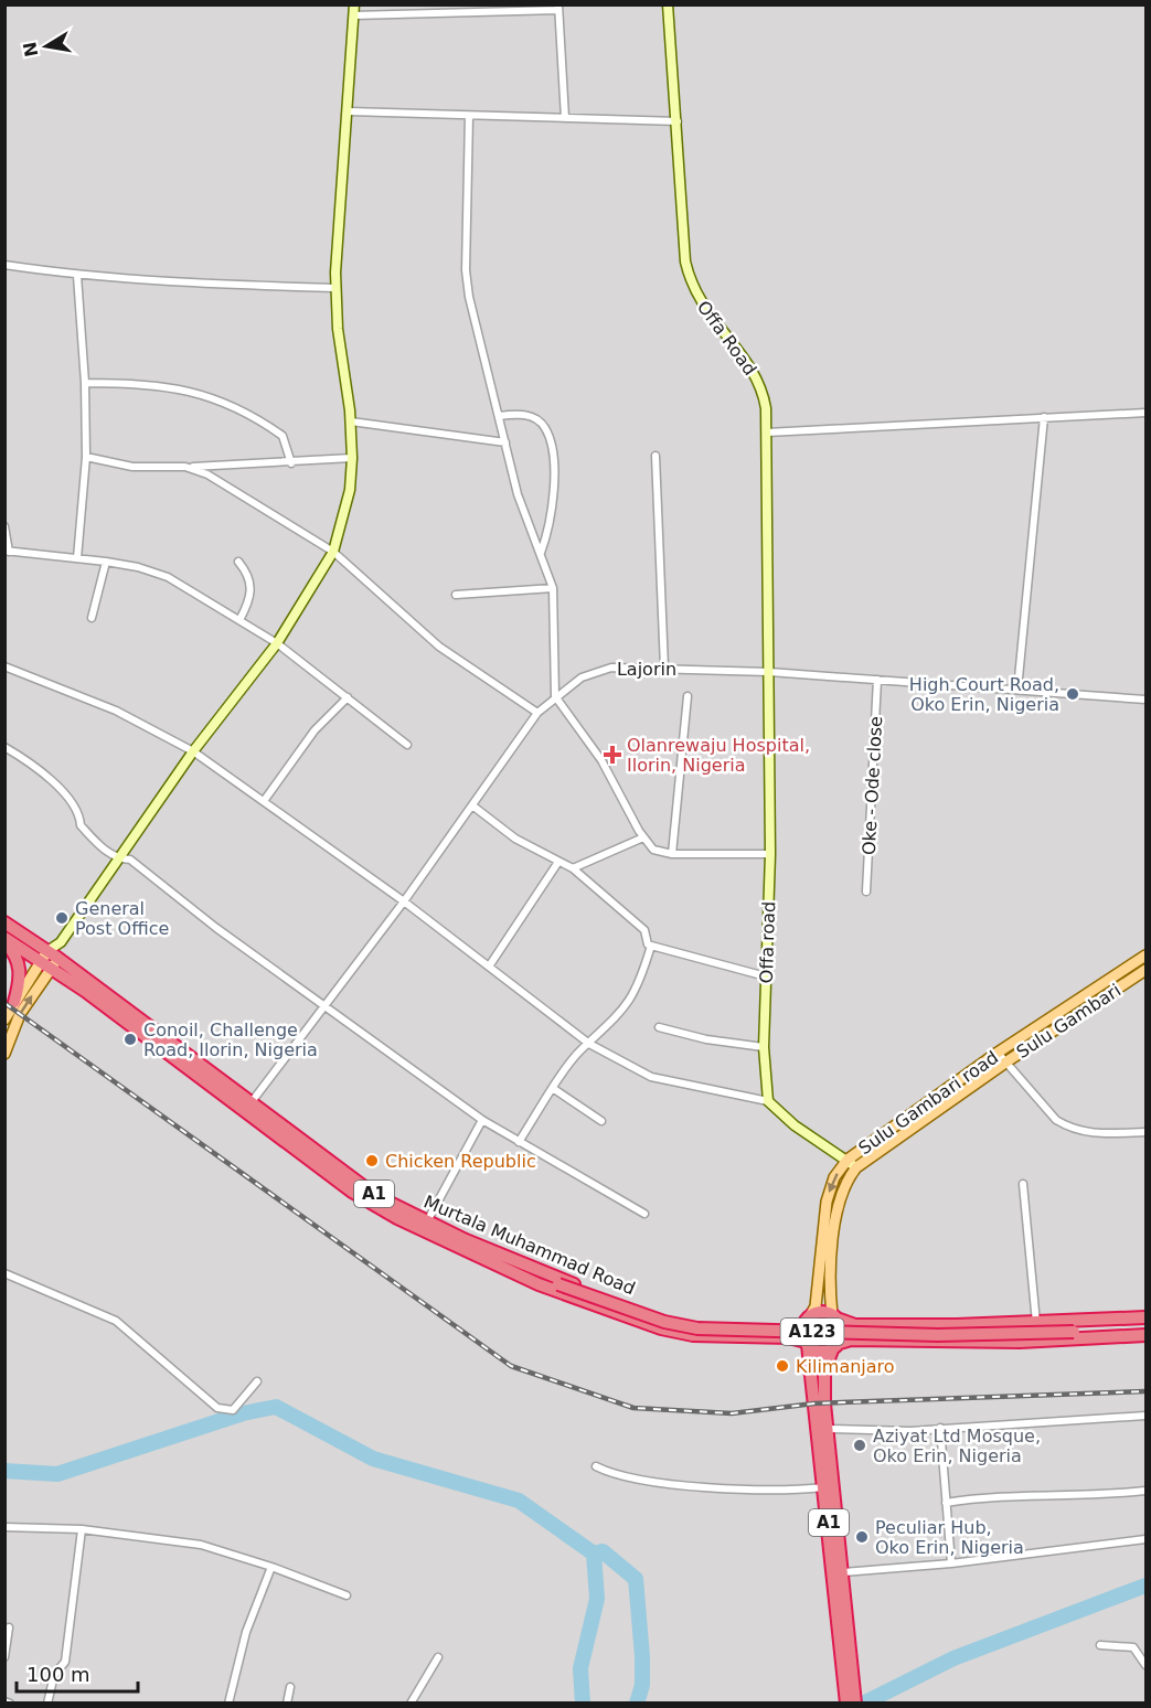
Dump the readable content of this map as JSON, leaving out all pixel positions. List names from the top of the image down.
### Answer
{
  "streets": {
    "highway": ["A1", "Murtala Muhammad Road", "A123"],
    "main road": ["Sulu Gambari", "Sulu Gambari road"],
    "street": [
      "Offa Road",
      "Lajorin",
      "Oke - Ode close",
      "Offa road"
    ]
  },
  "crossings": [
    ["Offa Road", "Lajorin"],
    ["Offa Road", "Offa road"],
    ["Lajorin", "Oke - Ode close"],
    ["Lajorin", "Offa road"],
    ["Lajorin", "Murtala Muhammad Road"],
    ["Sulu Gambari", "Sulu Gambari road"],
    ["Sulu Gambari", "A1"],
    ["Sulu Gambari", "Murtala Muhammad Road"],
    ["Sulu Gambari road", "A1"],
    ["Sulu Gambari road", "Murtala Muhammad Road"],
    ["A1", "Murtala Muhammad Road"]
  ],
  "places": {
    "other": [
      "High Court Road, Oko Erin, Nigeria",
      "General Post Office",
      "Conoil, Challenge Road, Ilorin, Nigeria",
      "Chicken Republic",
      "Kilimanjaro",
      "Aziyat Ltd Mosque, Oko Erin, Nigeria",
      "Peculiar Hub, Oko Erin, Nigeria"
    ],
    "health": ["Olanrewaju Hospital, Ilorin, Nigeria"]
  },
  "scale_bar": "100 m",
  "north": "left"
}
